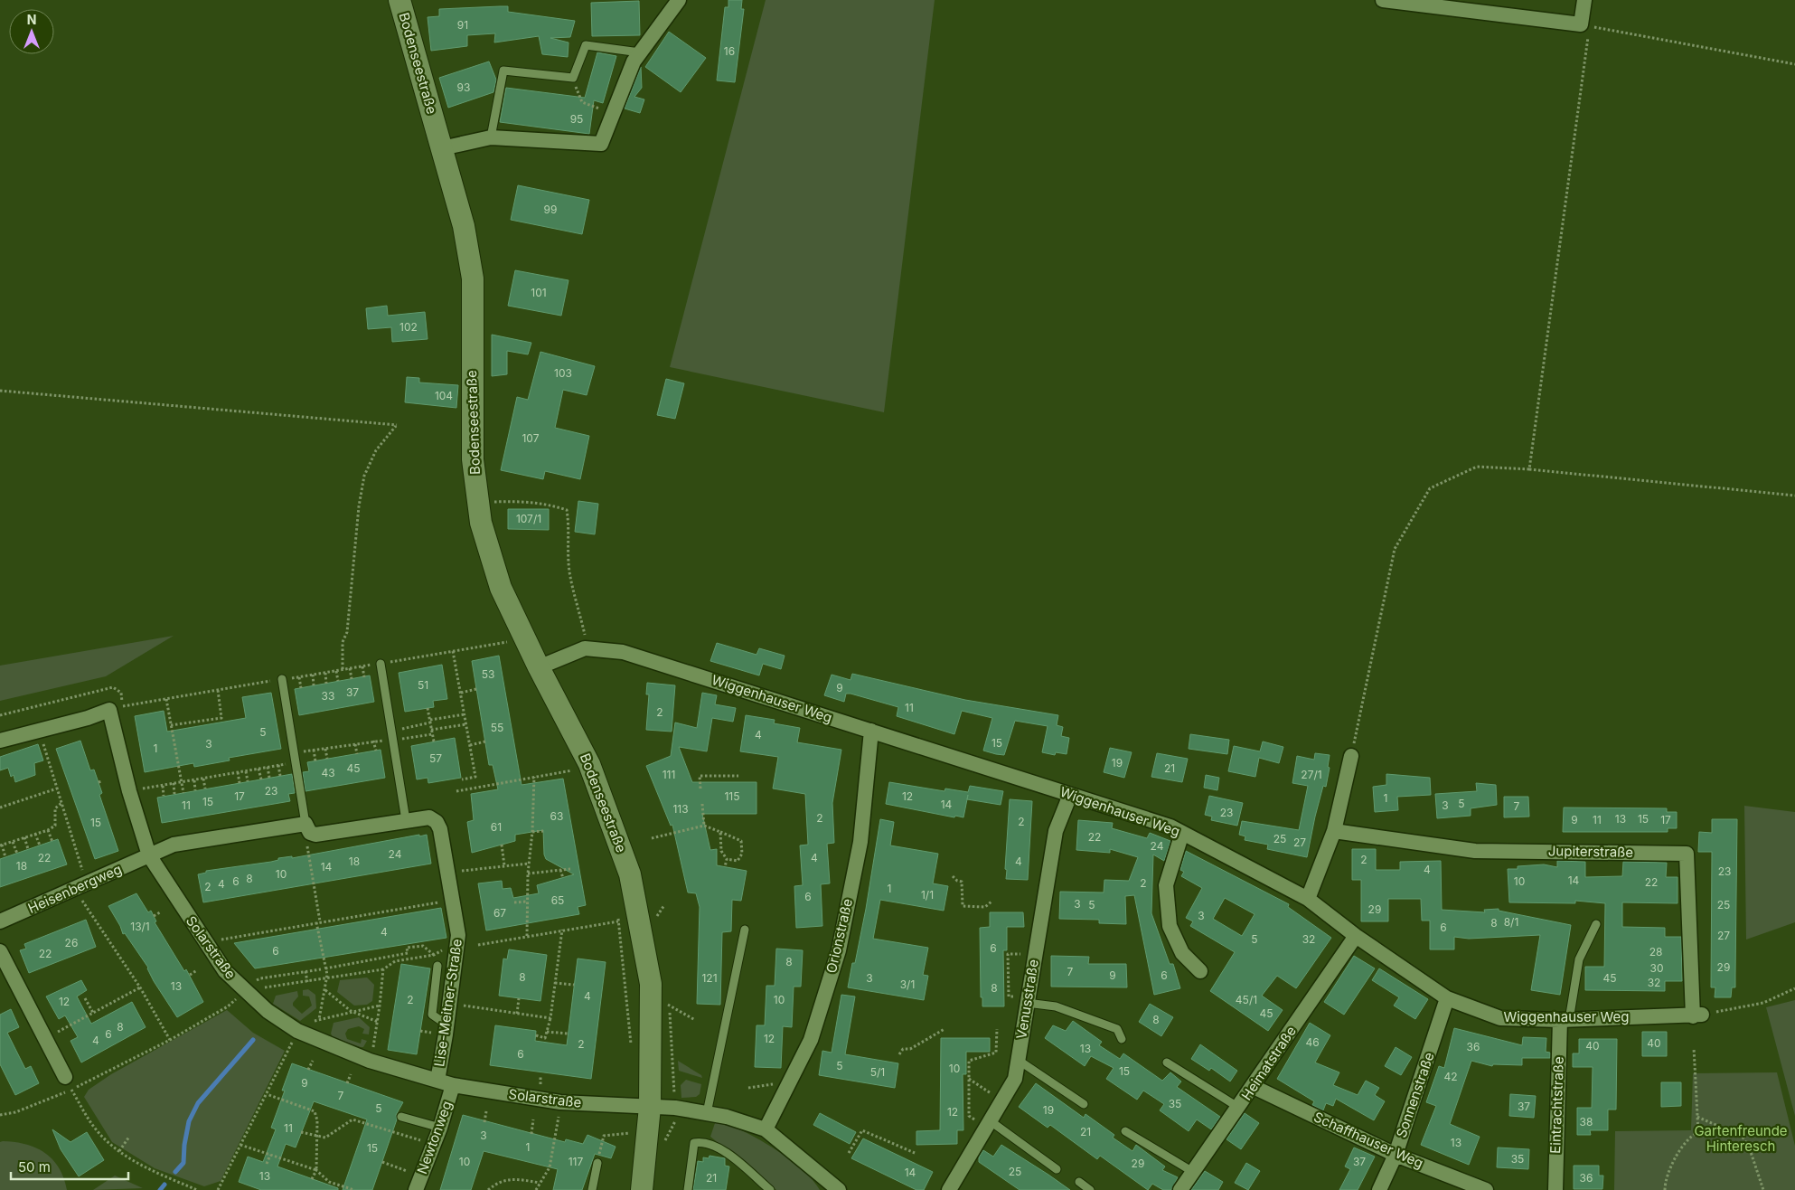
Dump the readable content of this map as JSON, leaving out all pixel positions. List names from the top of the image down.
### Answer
{
  "streets": {
    "main road": ["Bodenseestraße"],
    "street": [
      "Wiggenhauser Weg",
      "Jupiterstraße",
      "Heisenbergweg",
      "Orionstraße",
      "Solarstraße",
      "Venusstraße",
      "Lise-Meitner-Straße",
      "Heimatstraße",
      "Sonnenstraße",
      "Eintrachtstraße",
      "Newtonweg",
      "Schaffhauser Weg"
    ]
  },
  "crossings": [
    ["Bodenseestraße", "Wiggenhauser Weg"],
    ["Bodenseestraße", "Solarstraße"],
    ["Wiggenhauser Weg", "Jupiterstraße"],
    ["Wiggenhauser Weg", "Orionstraße"],
    ["Wiggenhauser Weg", "Venusstraße"],
    ["Wiggenhauser Weg", "Heimatstraße"],
    ["Wiggenhauser Weg", "Sonnenstraße"],
    ["Wiggenhauser Weg", "Eintrachtstraße"],
    ["Heisenbergweg", "Solarstraße"],
    ["Orionstraße", "Solarstraße"],
    ["Solarstraße", "Lise-Meitner-Straße"],
    ["Solarstraße", "Newtonweg"],
    ["Heimatstraße", "Schaffhauser Weg"],
    ["Sonnenstraße", "Schaffhauser Weg"]
  ],
  "parks": ["Gartenfreunde Hinteresch"],
  "house_numbers": [
    "91",
    "16",
    "93",
    "95",
    "99",
    "101",
    "102",
    "103",
    "104",
    "107",
    "107/1",
    "53",
    "51",
    "9",
    "37",
    "33",
    "11",
    "2",
    "55",
    "5",
    "4",
    "15",
    "3",
    "1",
    "57",
    "19",
    "45",
    "21",
    "43",
    "111",
    "27/1",
    "23",
    "17",
    "115",
    "12",
    "1",
    "15",
    "5",
    "14",
    "11",
    "3",
    "7",
    "113",
    "23",
    "63",
    "2",
    "13",
    "15",
    "9",
    "11",
    "17",
    "2",
    "15",
    "61",
    "22",
    "25",
    "27",
    "24",
    "24",
    "22",
    "4",
    "2",
    "18",
    "4",
    "18",
    "14",
    "4",
    "23",
    "10",
    "8",
    "14",
    "6",
    "10",
    "22",
    "2",
    "4",
    "2",
    "1",
    "1/1",
    "6",
    "65",
    "3",
    "5",
    "25",
    "29",
    "67",
    "3",
    "8/1",
    "8",
    "13/1",
    "6",
    "4",
    "27",
    "5",
    "32",
    "26",
    "6",
    "6",
    "28",
    "22",
    "8",
    "29",
    "30",
    "7",
    "9",
    "6",
    "8",
    "121",
    "3",
    "45",
    "32",
    "3/1",
    "13",
    "8",
    "4",
    "2",
    "10",
    "45/1",
    "12",
    "45",
    "8",
    "8",
    "6",
    "12",
    "4",
    "46",
    "40",
    "2",
    "40",
    "36",
    "13",
    "6",
    "5",
    "10",
    "15",
    "5/1",
    "42",
    "9",
    "7",
    "35",
    "37",
    "5",
    "19",
    "12",
    "38",
    "11",
    "21",
    "3",
    "13",
    "1",
    "15",
    "35",
    "10",
    "117",
    "37",
    "29",
    "25",
    "14",
    "13",
    "21",
    "36"
  ],
  "scale_bar": "50 m",
  "north": "top"
}
